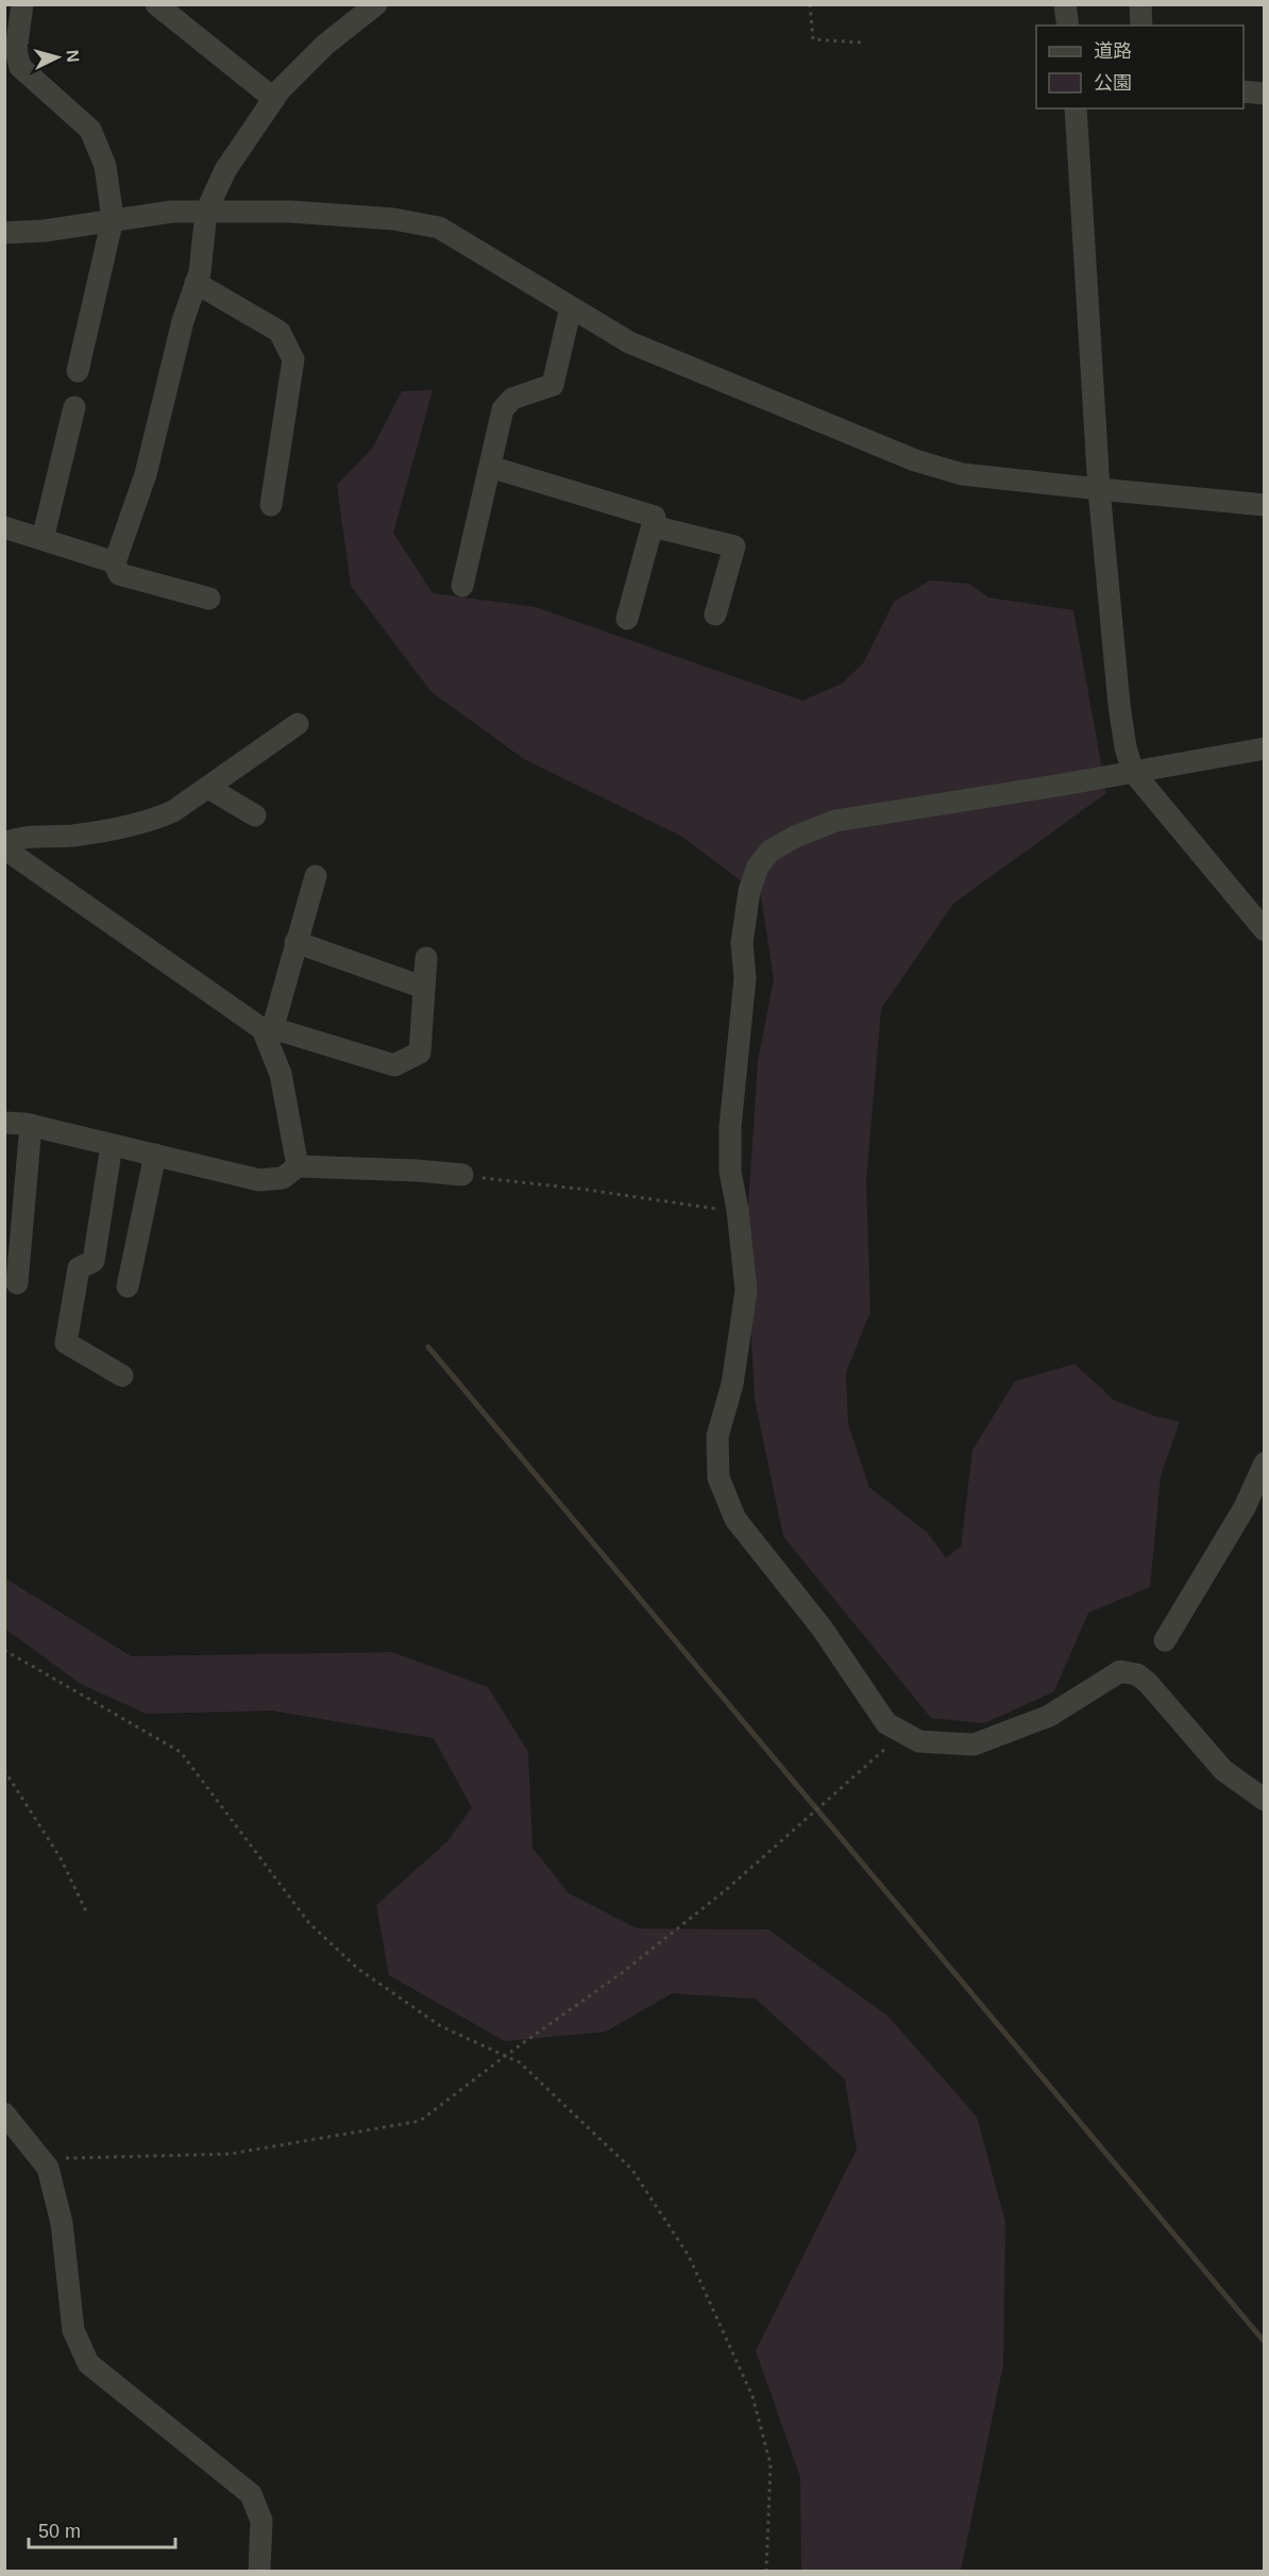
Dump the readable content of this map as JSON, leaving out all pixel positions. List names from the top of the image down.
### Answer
{
  "legend": ["道路", "公園"],
  "scale_bar": "50 m",
  "north": "right"
}
